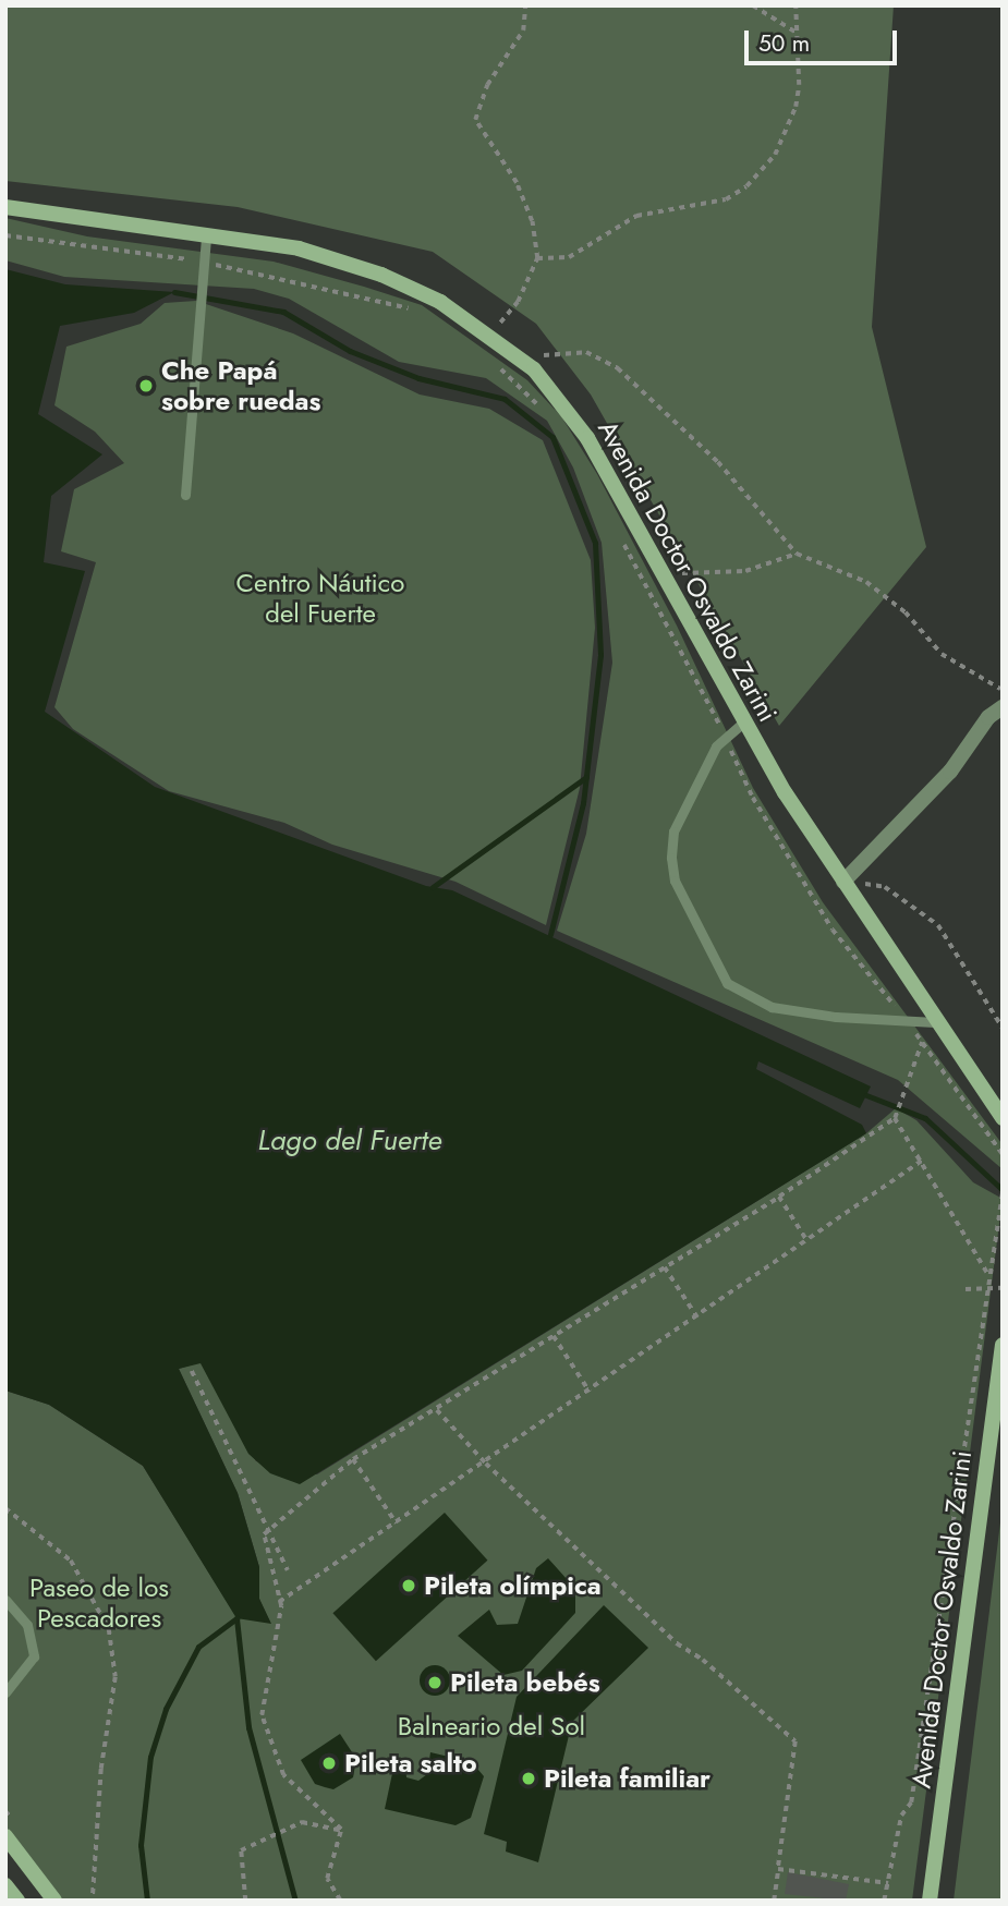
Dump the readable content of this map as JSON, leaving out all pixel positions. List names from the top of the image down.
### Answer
{
  "streets": {
    "main road": ["Avenida Doctor Osvaldo Zarini"]
  },
  "water": ["Lago del Fuerte"],
  "parks": ["Centro Náutico del Fuerte", "Paseo de los Pescadores", "Balneario del Sol"],
  "places": [
    "Che Papá sobre ruedas",
    "Pileta olímpica",
    "Pileta bebés",
    "Pileta salto",
    "Pileta familiar"
  ],
  "scale_bar": "50 m"
}
